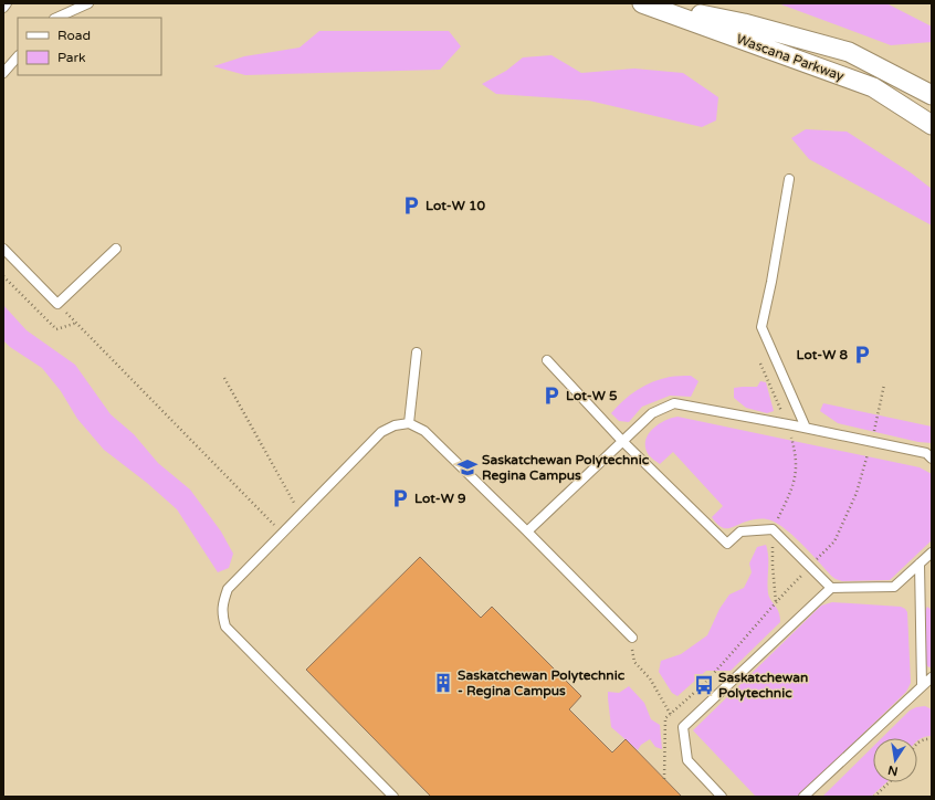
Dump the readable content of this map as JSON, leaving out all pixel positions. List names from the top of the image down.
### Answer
{
  "streets": {
    "street": ["Wascana Parkway"]
  },
  "places": {
    "parking": [
      "Lot-W 10",
      "Lot-W 8",
      "Lot-W 5",
      "Lot-W 9"
    ],
    "school or university": ["Saskatchewan Polytechnic Regina Campus"],
    "building": ["Saskatchewan Polytechnic - Regina Campus"],
    "bus stop": ["Saskatchewan Polytechnic"]
  },
  "legend": ["Road", "Park"],
  "north": "bottom"
}
